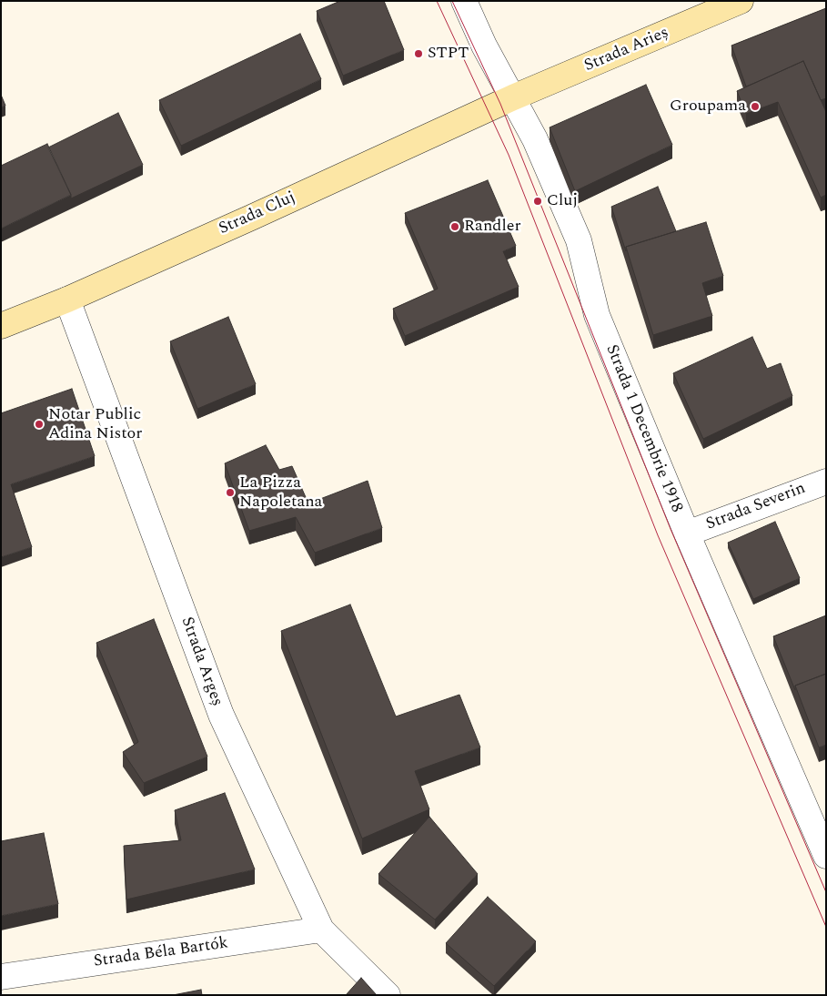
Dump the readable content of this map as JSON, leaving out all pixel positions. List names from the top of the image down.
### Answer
{
  "streets": {
    "main road": ["Strada Arieș", "Strada Cluj"],
    "street": [
      "Strada 1 Decembrie 1918",
      "Strada Severin",
      "Strada Argeș",
      "Strada Béla Bartók"
    ]
  },
  "crossings": [
    ["Strada Arieș", "Strada Cluj"],
    ["Strada Arieș", "Strada 1 Decembrie 1918"],
    ["Strada Cluj", "Strada 1 Decembrie 1918"],
    ["Strada Cluj", "Strada Argeș"],
    ["Strada 1 Decembrie 1918", "Strada Severin"],
    ["Strada Argeș", "Strada Béla Bartók"]
  ],
  "places": [
    "STPT",
    "Groupama",
    "Cluj",
    "Randler",
    "Notar Public Adina Nistor",
    "La Pizza Napoletana"
  ]
}
